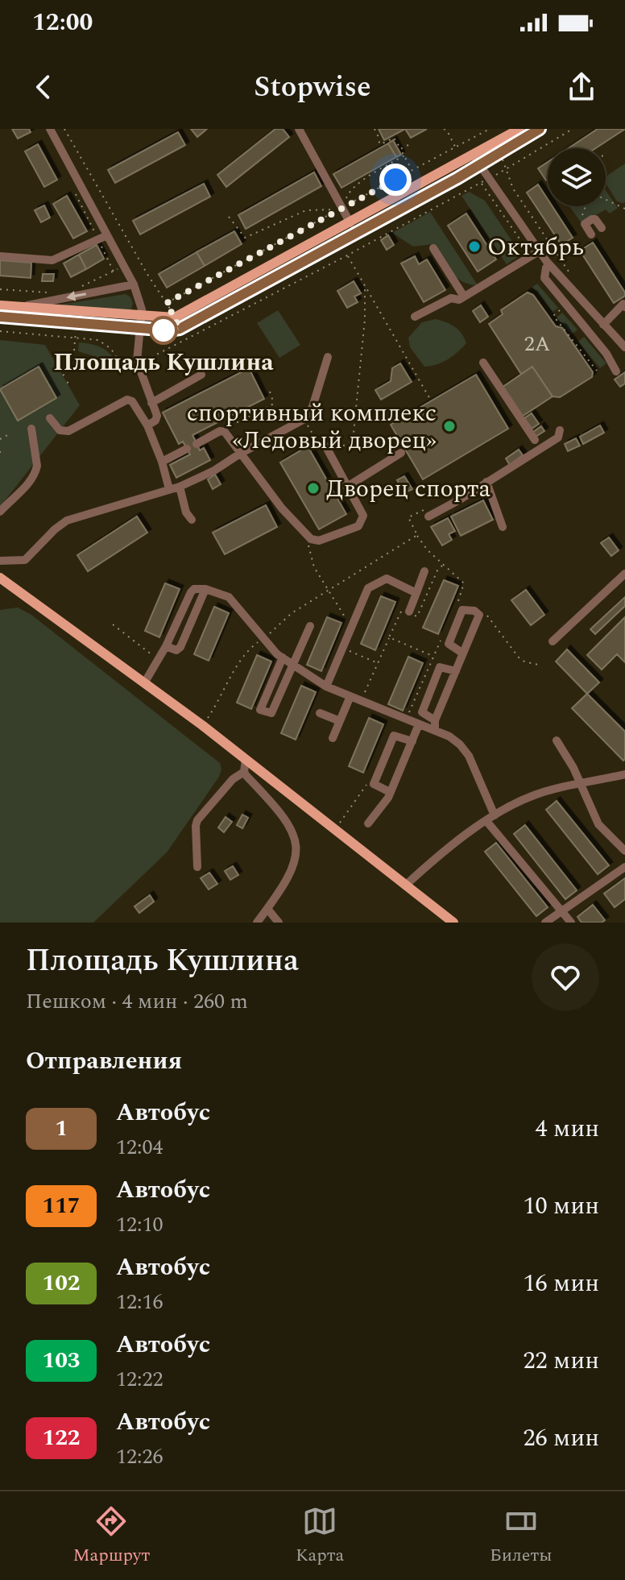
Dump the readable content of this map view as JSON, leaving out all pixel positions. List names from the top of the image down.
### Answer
{
  "places": [
    "Октябрь",
    "Площадь Кушлина",
    "спортивный комплекс «Ледовый дворец»",
    "Дворец спорта"
  ],
  "lines": ["bus line 1"],
  "house_numbers": ["2А"],
  "page": {
    "status": "12:00",
    "header": "Stopwise",
    "heading": [
      ["Площадь Кушлина", "Пешком · 4 мин · 260 m"],
      "Отправления"
    ],
    "list": [
      {
        "mark": "1",
        "name": "Автобус",
        "note": "12:04",
        "value": "4 мин"
      },
      {
        "mark": "117",
        "name": "Автобус",
        "note": "12:10",
        "value": "10 мин"
      },
      {
        "mark": "102",
        "name": "Автобус",
        "note": "12:16",
        "value": "16 мин"
      },
      {
        "mark": "103",
        "name": "Автобус",
        "note": "12:22",
        "value": "22 мин"
      },
      {
        "mark": "122",
        "name": "Автобус",
        "note": "12:26",
        "value": "26 мин"
      }
    ],
    "tabs": ["Маршрут", "Карта", "Билеты"]
  }
}
